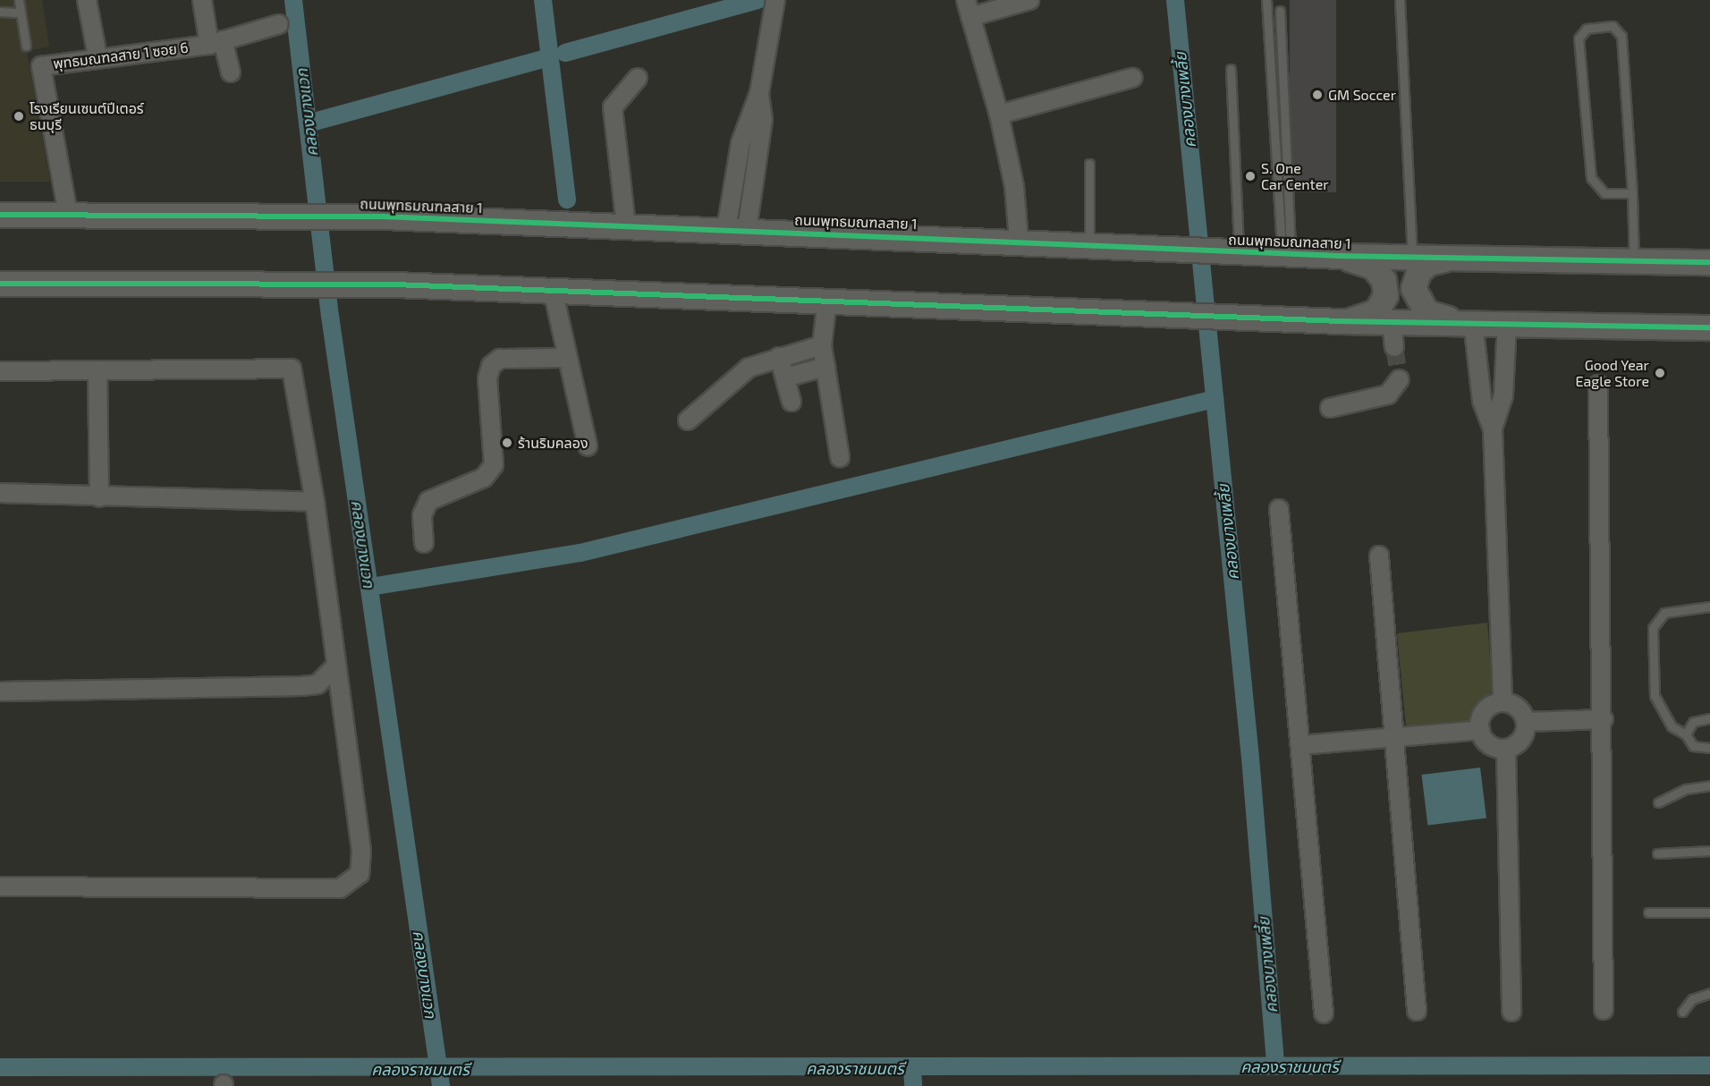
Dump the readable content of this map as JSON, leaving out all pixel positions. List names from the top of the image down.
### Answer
{
  "streets": {
    "main road": ["ถนนพุทธมณฑลสาย 1"],
    "street": ["พุทธมณฑลสาย 1 ซอย 6"]
  },
  "crossings": [
    ["พุทธมณฑลสาย 1 ซอย 6", "ถนนพุทธมณฑลสาย 1"]
  ],
  "water": ["คลองบางเพลี้ย", "คลองบางแวก", "คลองราชมนตรี"],
  "places": [
    "GM Soccer",
    "โรงเรียนเซนต์ปีเตอร์ ธนบุรี",
    "S. One Car Center",
    "Good Year Eagle Store",
    "ร้านริมคลอง"
  ]
}
